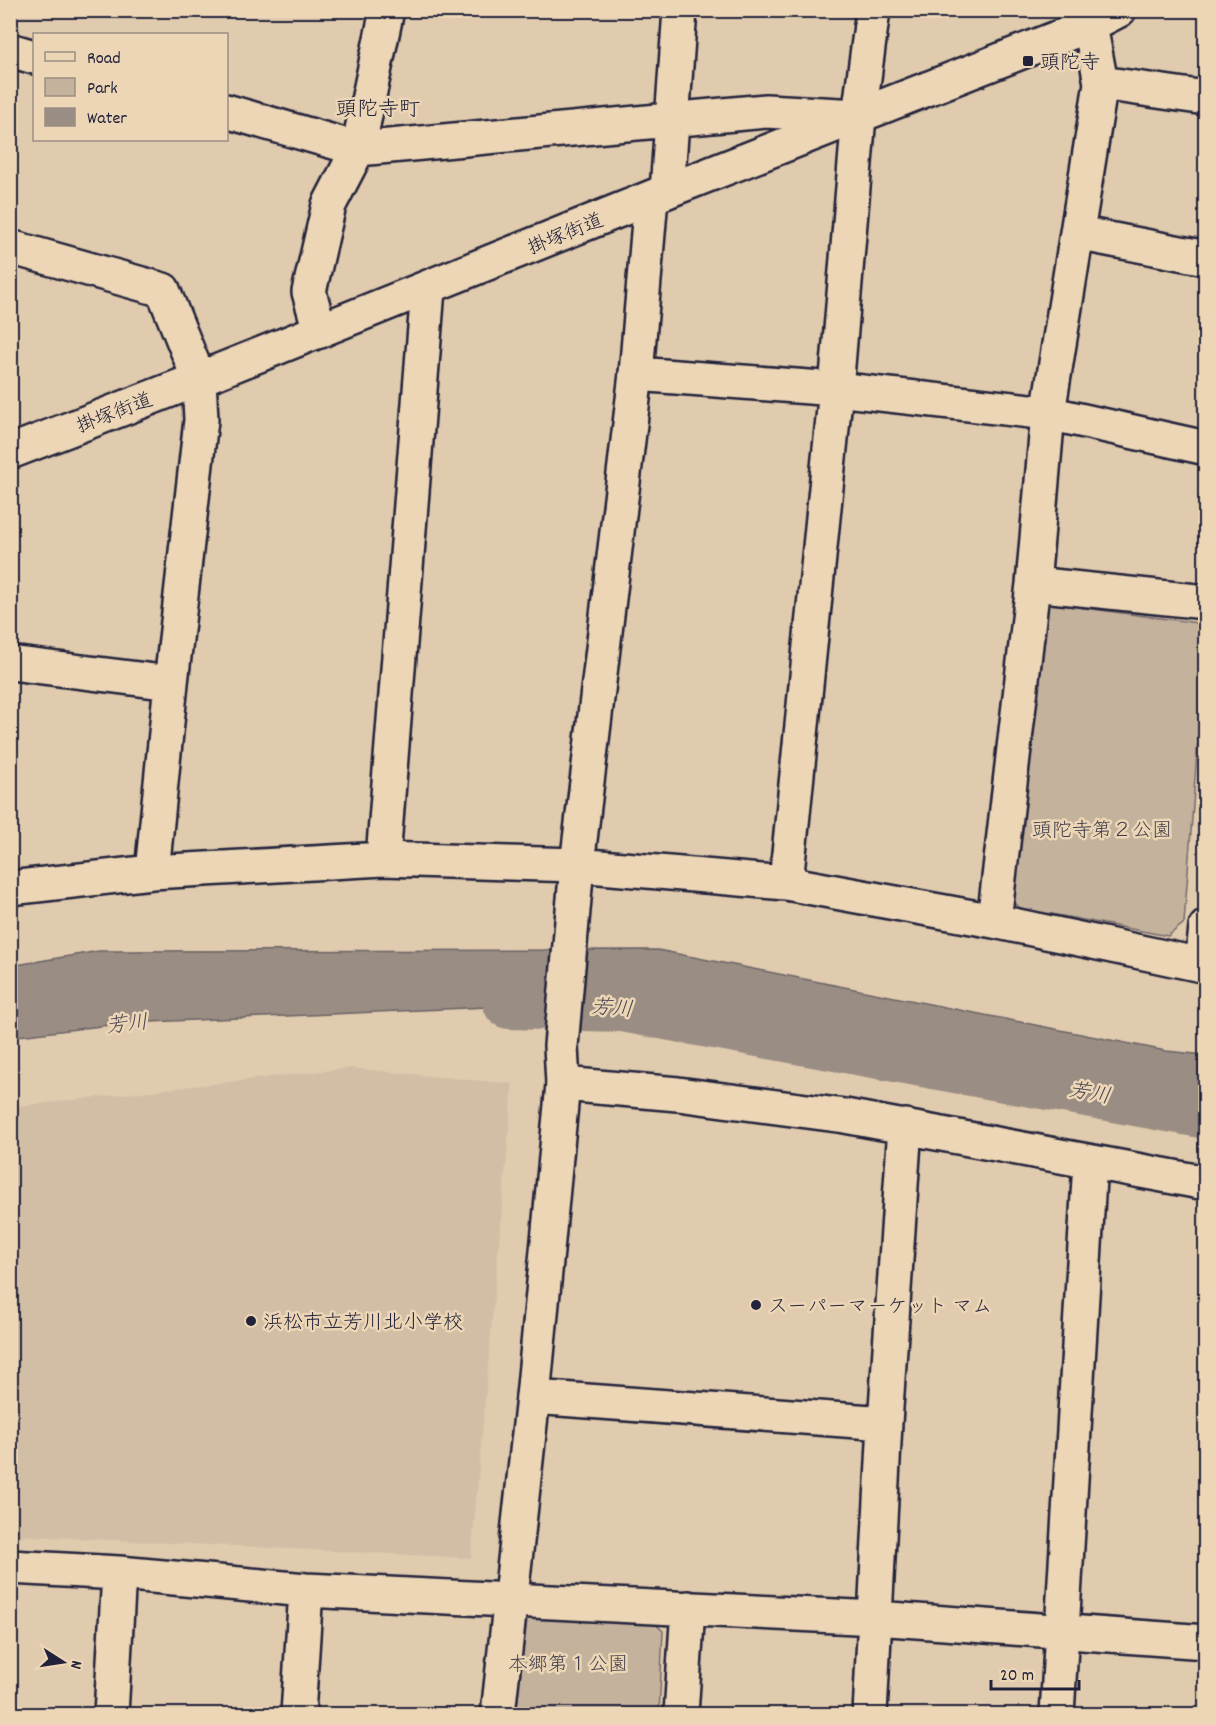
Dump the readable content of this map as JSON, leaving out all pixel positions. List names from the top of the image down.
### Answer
{
  "streets": {
    "main road": ["掛塚街道"]
  },
  "districts": ["頭陀寺町"],
  "water": ["芳川"],
  "parks": ["頭陀寺第２公園", "本郷第１公園"],
  "places": {
    "transit": ["頭陀寺"],
    "other": ["スーパーマーケット マム", "浜松市立芳川北小学校"]
  },
  "legend": ["Road", "Park", "Water"],
  "scale_bar": "20 m",
  "north": "right"
}
